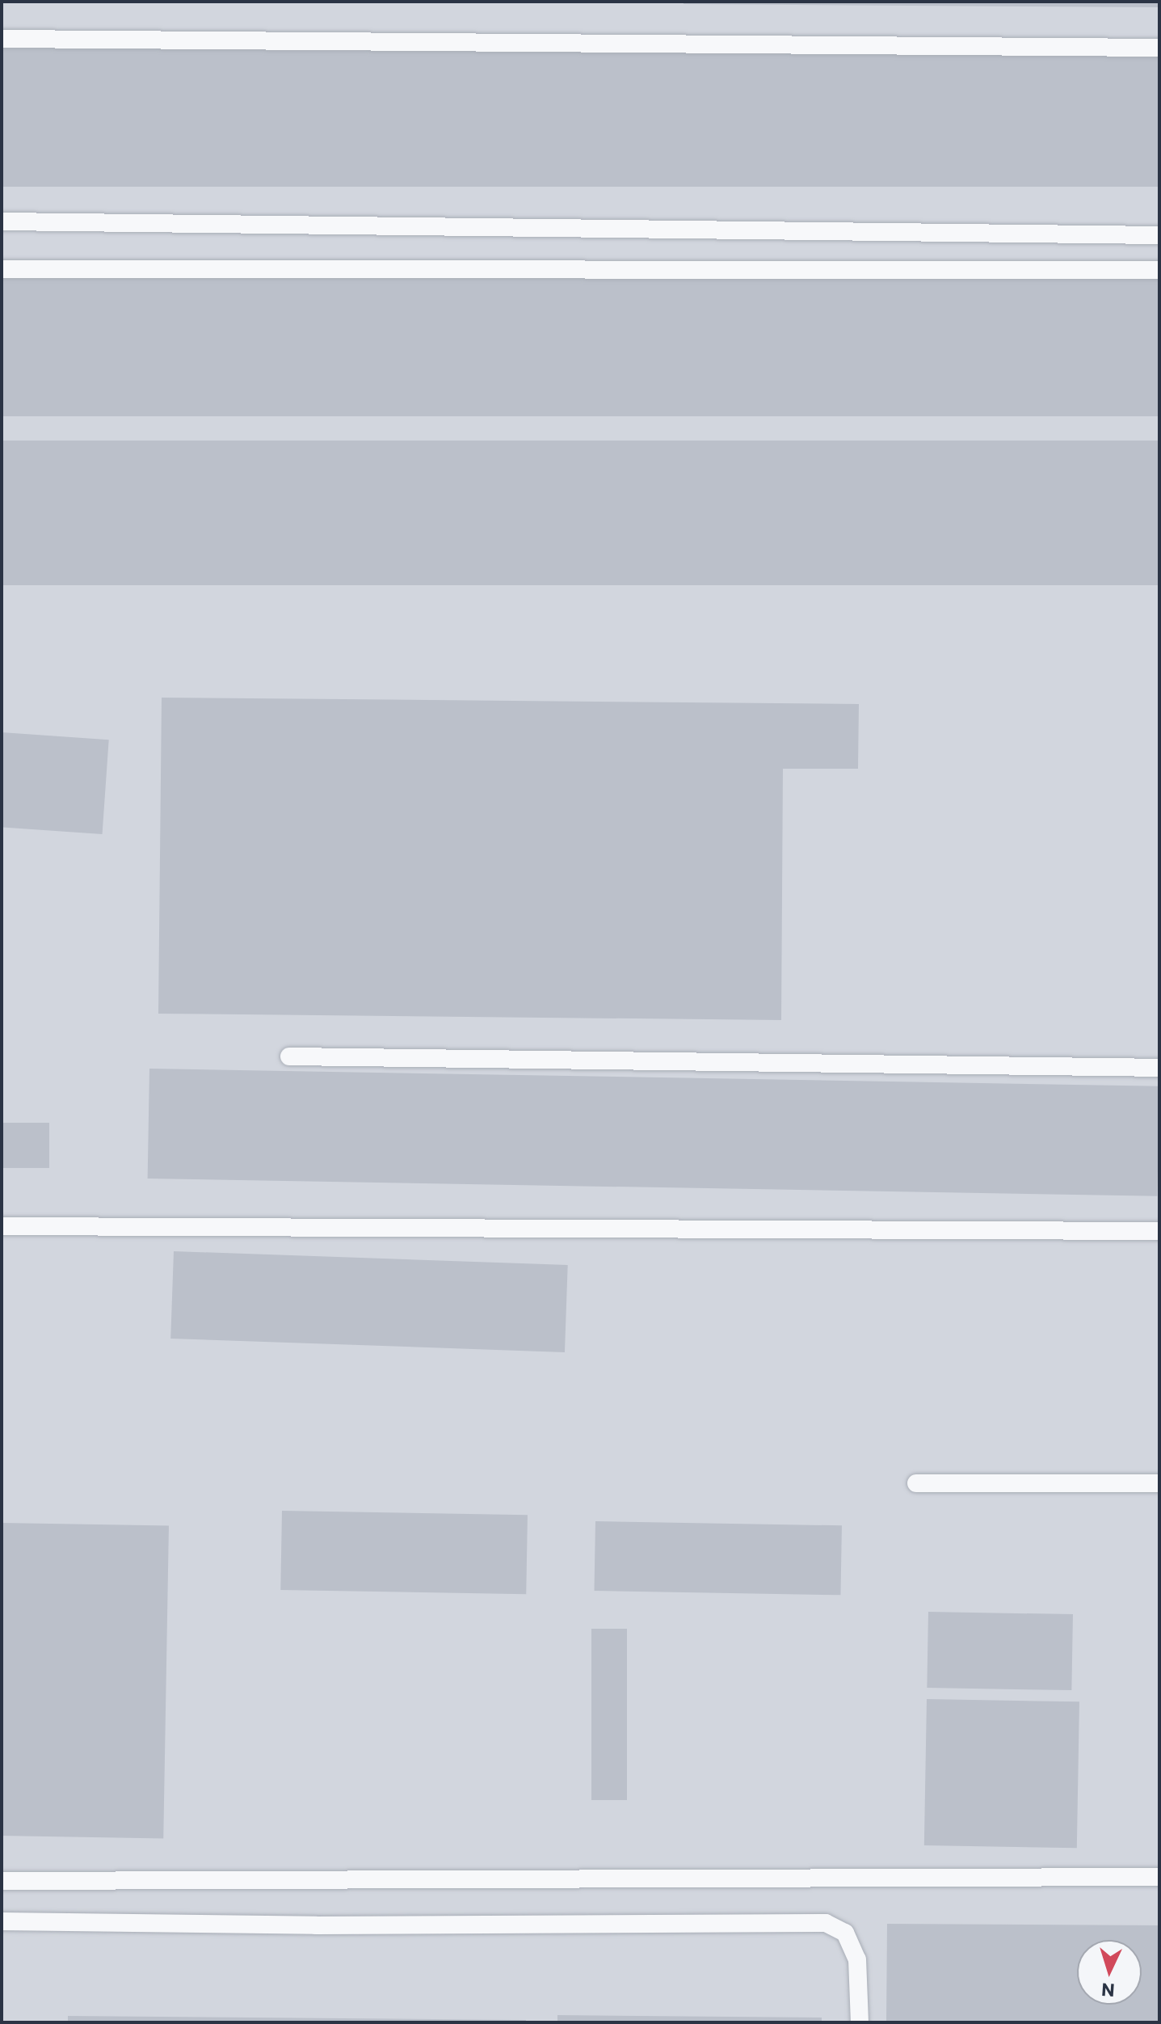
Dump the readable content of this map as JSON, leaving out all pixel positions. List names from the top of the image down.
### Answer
{
  "north": "bottom"
}
